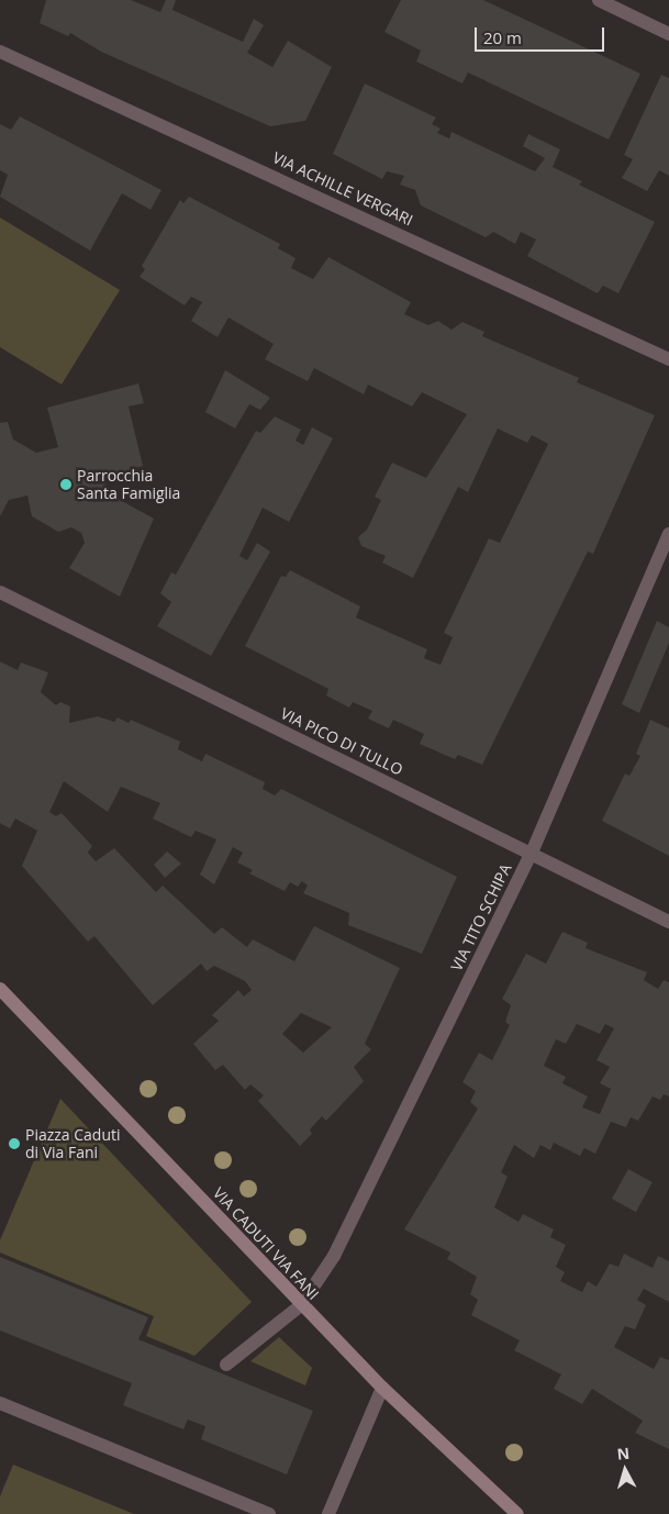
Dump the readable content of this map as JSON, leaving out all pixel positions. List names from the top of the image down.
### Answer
{
  "streets": {
    "street": [
      "VIA ACHILLE VERGARI",
      "VIA PICO DI TULLO",
      "VIA TITO SCHIPA",
      "VIA CADUTI VIA FANI"
    ]
  },
  "crossings": [
    ["VIA PICO DI TULLO", "VIA TITO SCHIPA"],
    ["VIA TITO SCHIPA", "VIA CADUTI VIA FANI"]
  ],
  "places": ["Parrocchia Santa Famiglia", "Piazza Caduti di Via Fani"],
  "scale_bar": "20 m",
  "north": "top"
}
